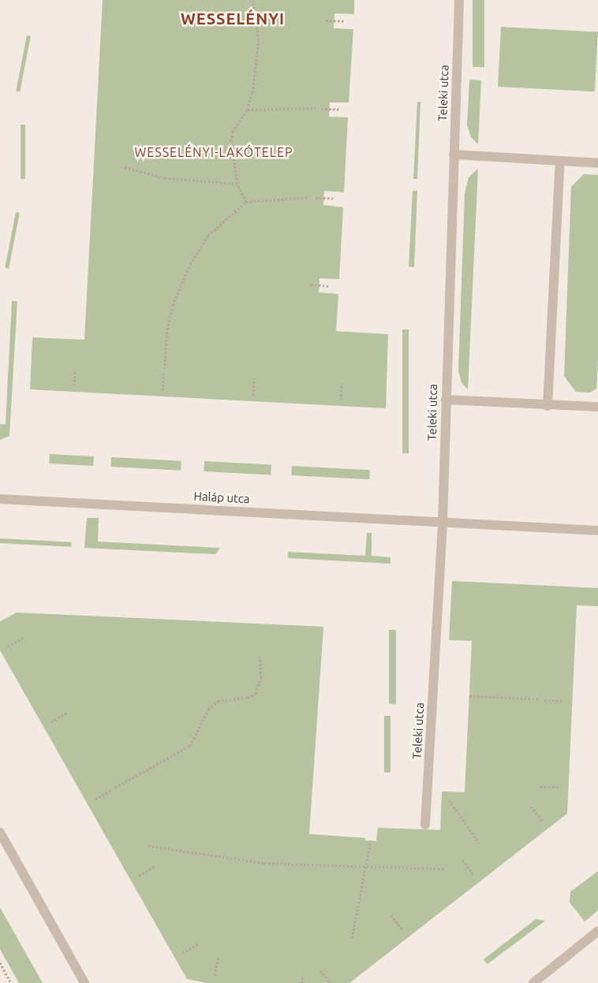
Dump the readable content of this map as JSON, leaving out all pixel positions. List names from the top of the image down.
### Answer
{
  "streets": {
    "street": ["Teleki utca", "Haláp utca"]
  },
  "crossings": [
    ["Teleki utca", "Haláp utca"]
  ],
  "districts": ["WESSELÉNYI", "WESSELÉNYI-LAKÓTELEP"]
}
